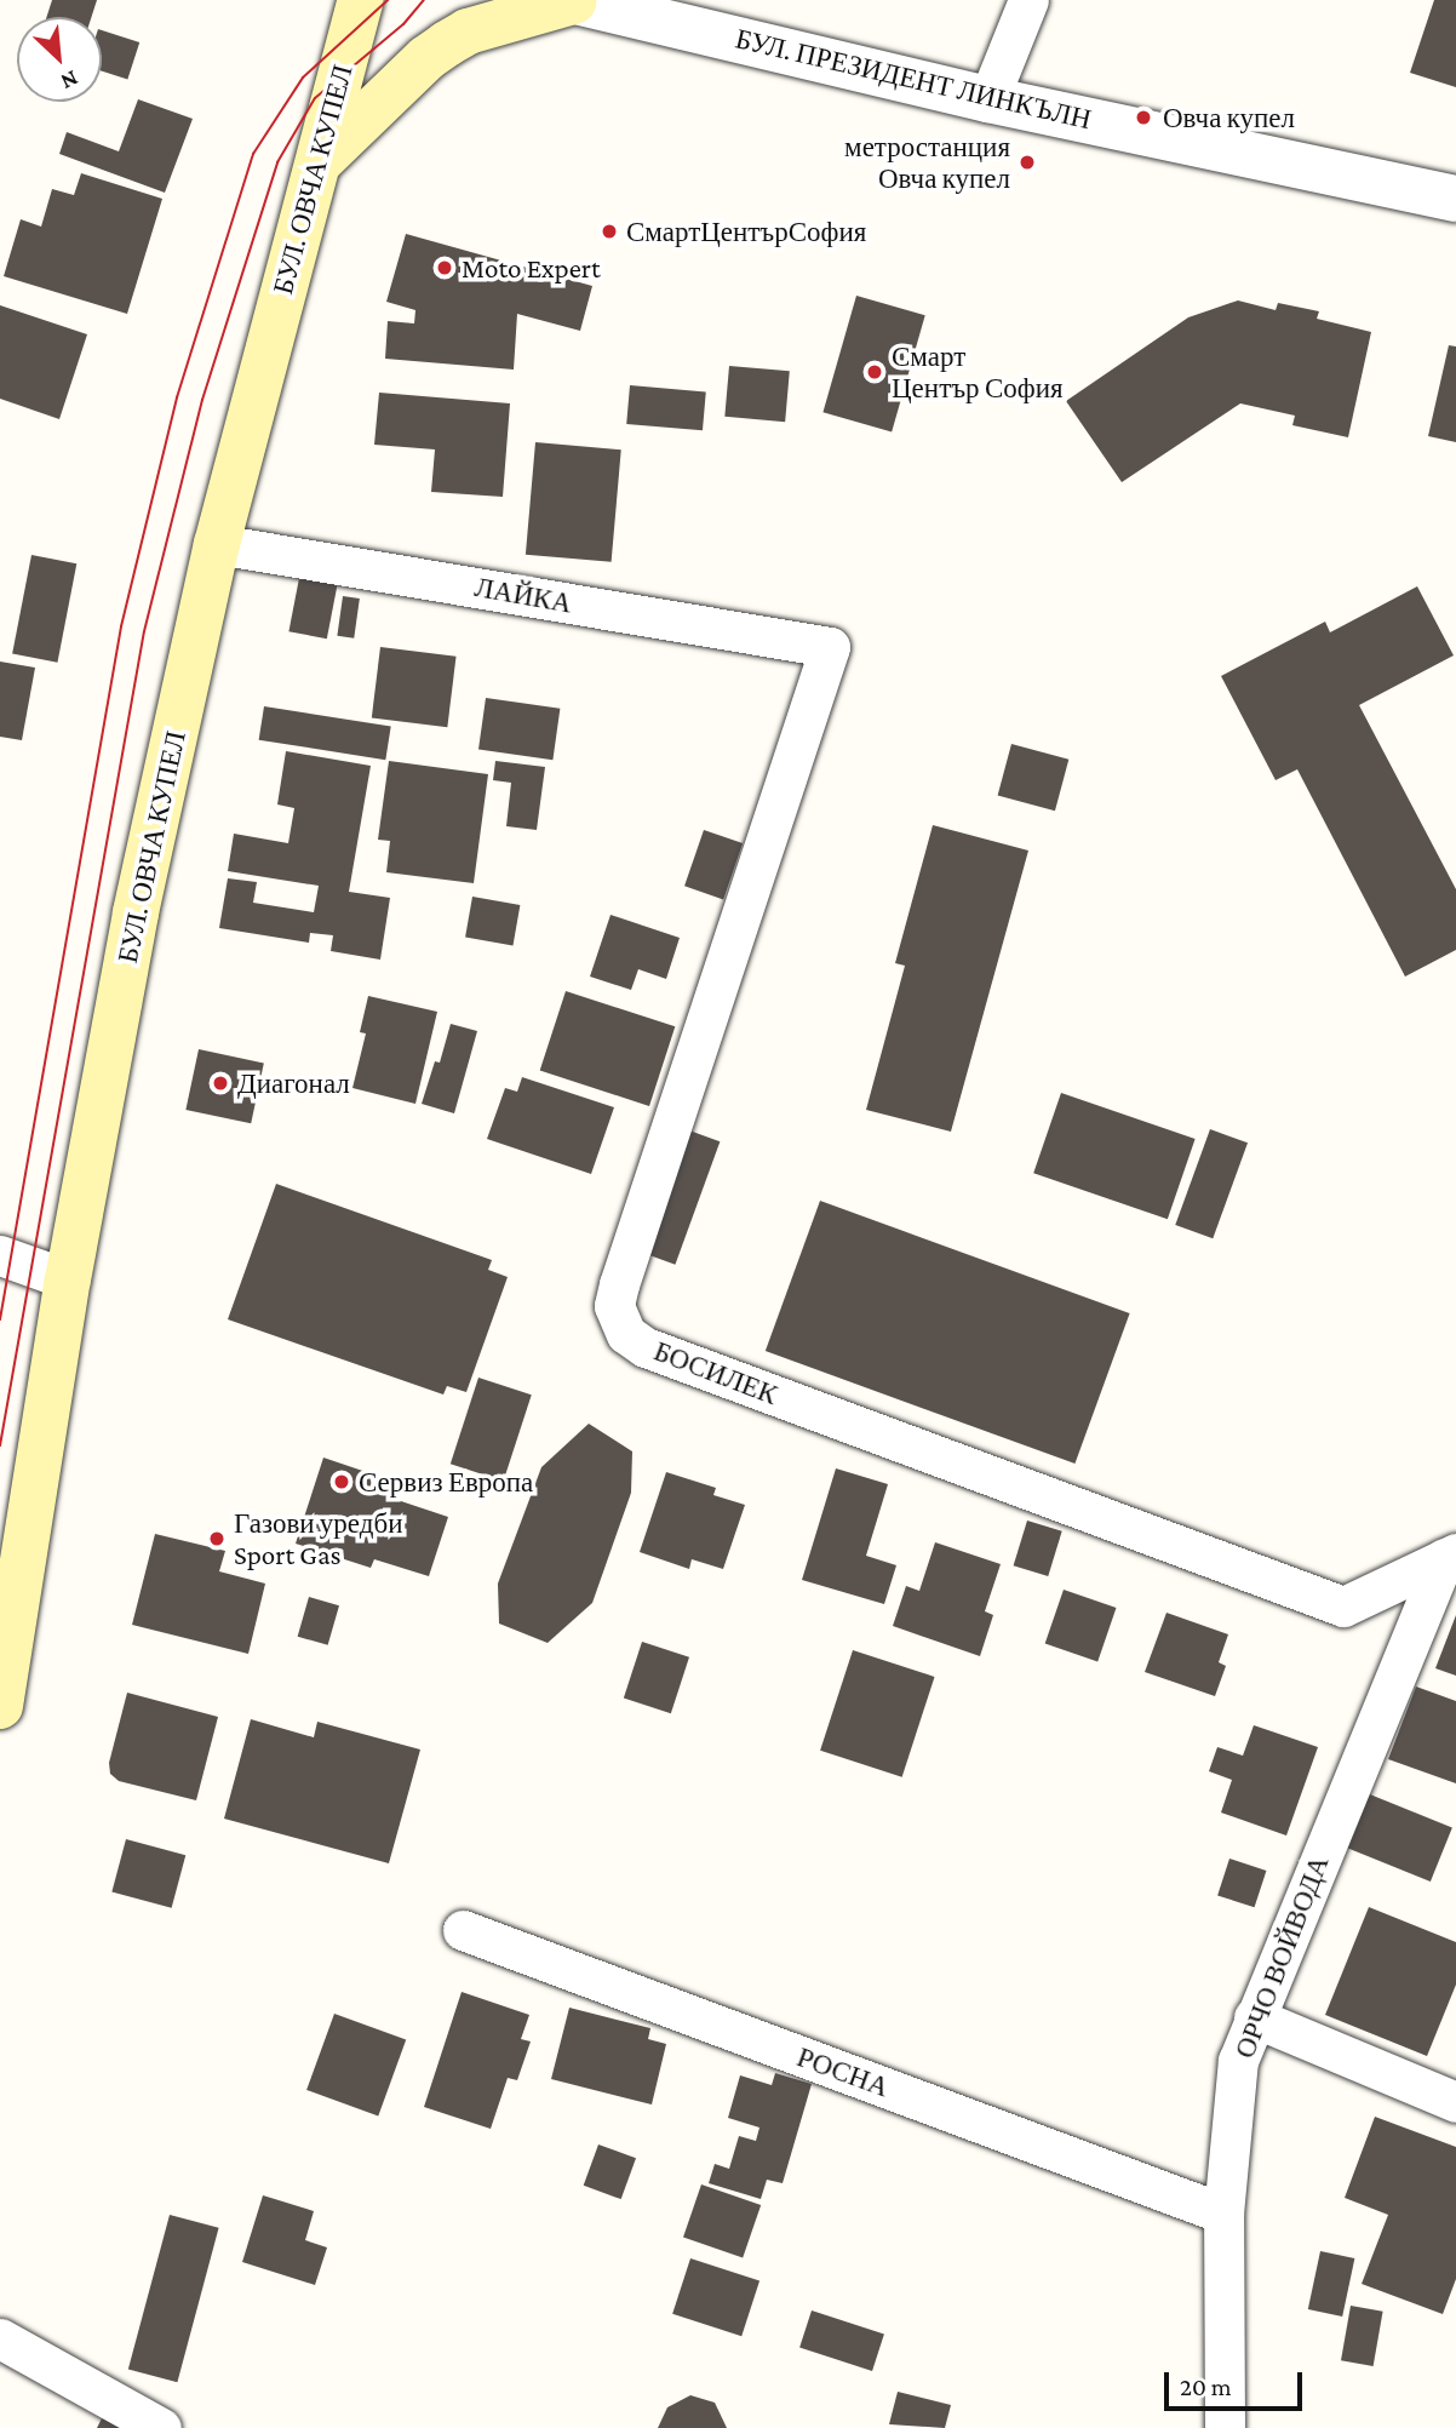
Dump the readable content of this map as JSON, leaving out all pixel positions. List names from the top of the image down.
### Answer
{
  "streets": {
    "main road": ["БУЛ. ОВЧА КУПЕЛ"],
    "street": [
      "БУЛ. ПРЕЗИДЕНТ ЛИНКЪЛН",
      "ЛАЙКА",
      "БОСИЛЕК",
      "ОРЧО ВОЙВОДА",
      "РОСНА"
    ]
  },
  "crossings": [
    ["БУЛ. ОВЧА КУПЕЛ", "ЛАЙКА"],
    ["ЛАЙКА", "БОСИЛЕК"],
    ["БОСИЛЕК", "ОРЧО ВОЙВОДА"],
    ["ОРЧО ВОЙВОДА", "РОСНА"]
  ],
  "places": [
    "Овча купел",
    "метростанция Овча купел",
    "СмартЦентърСофия",
    "Moto Expert",
    "Смарт Център София",
    "Диагонал",
    "Сервиз Европа",
    "Газови уредби Sport Gas"
  ],
  "scale_bar": "20 m",
  "north": "bottom right"
}
